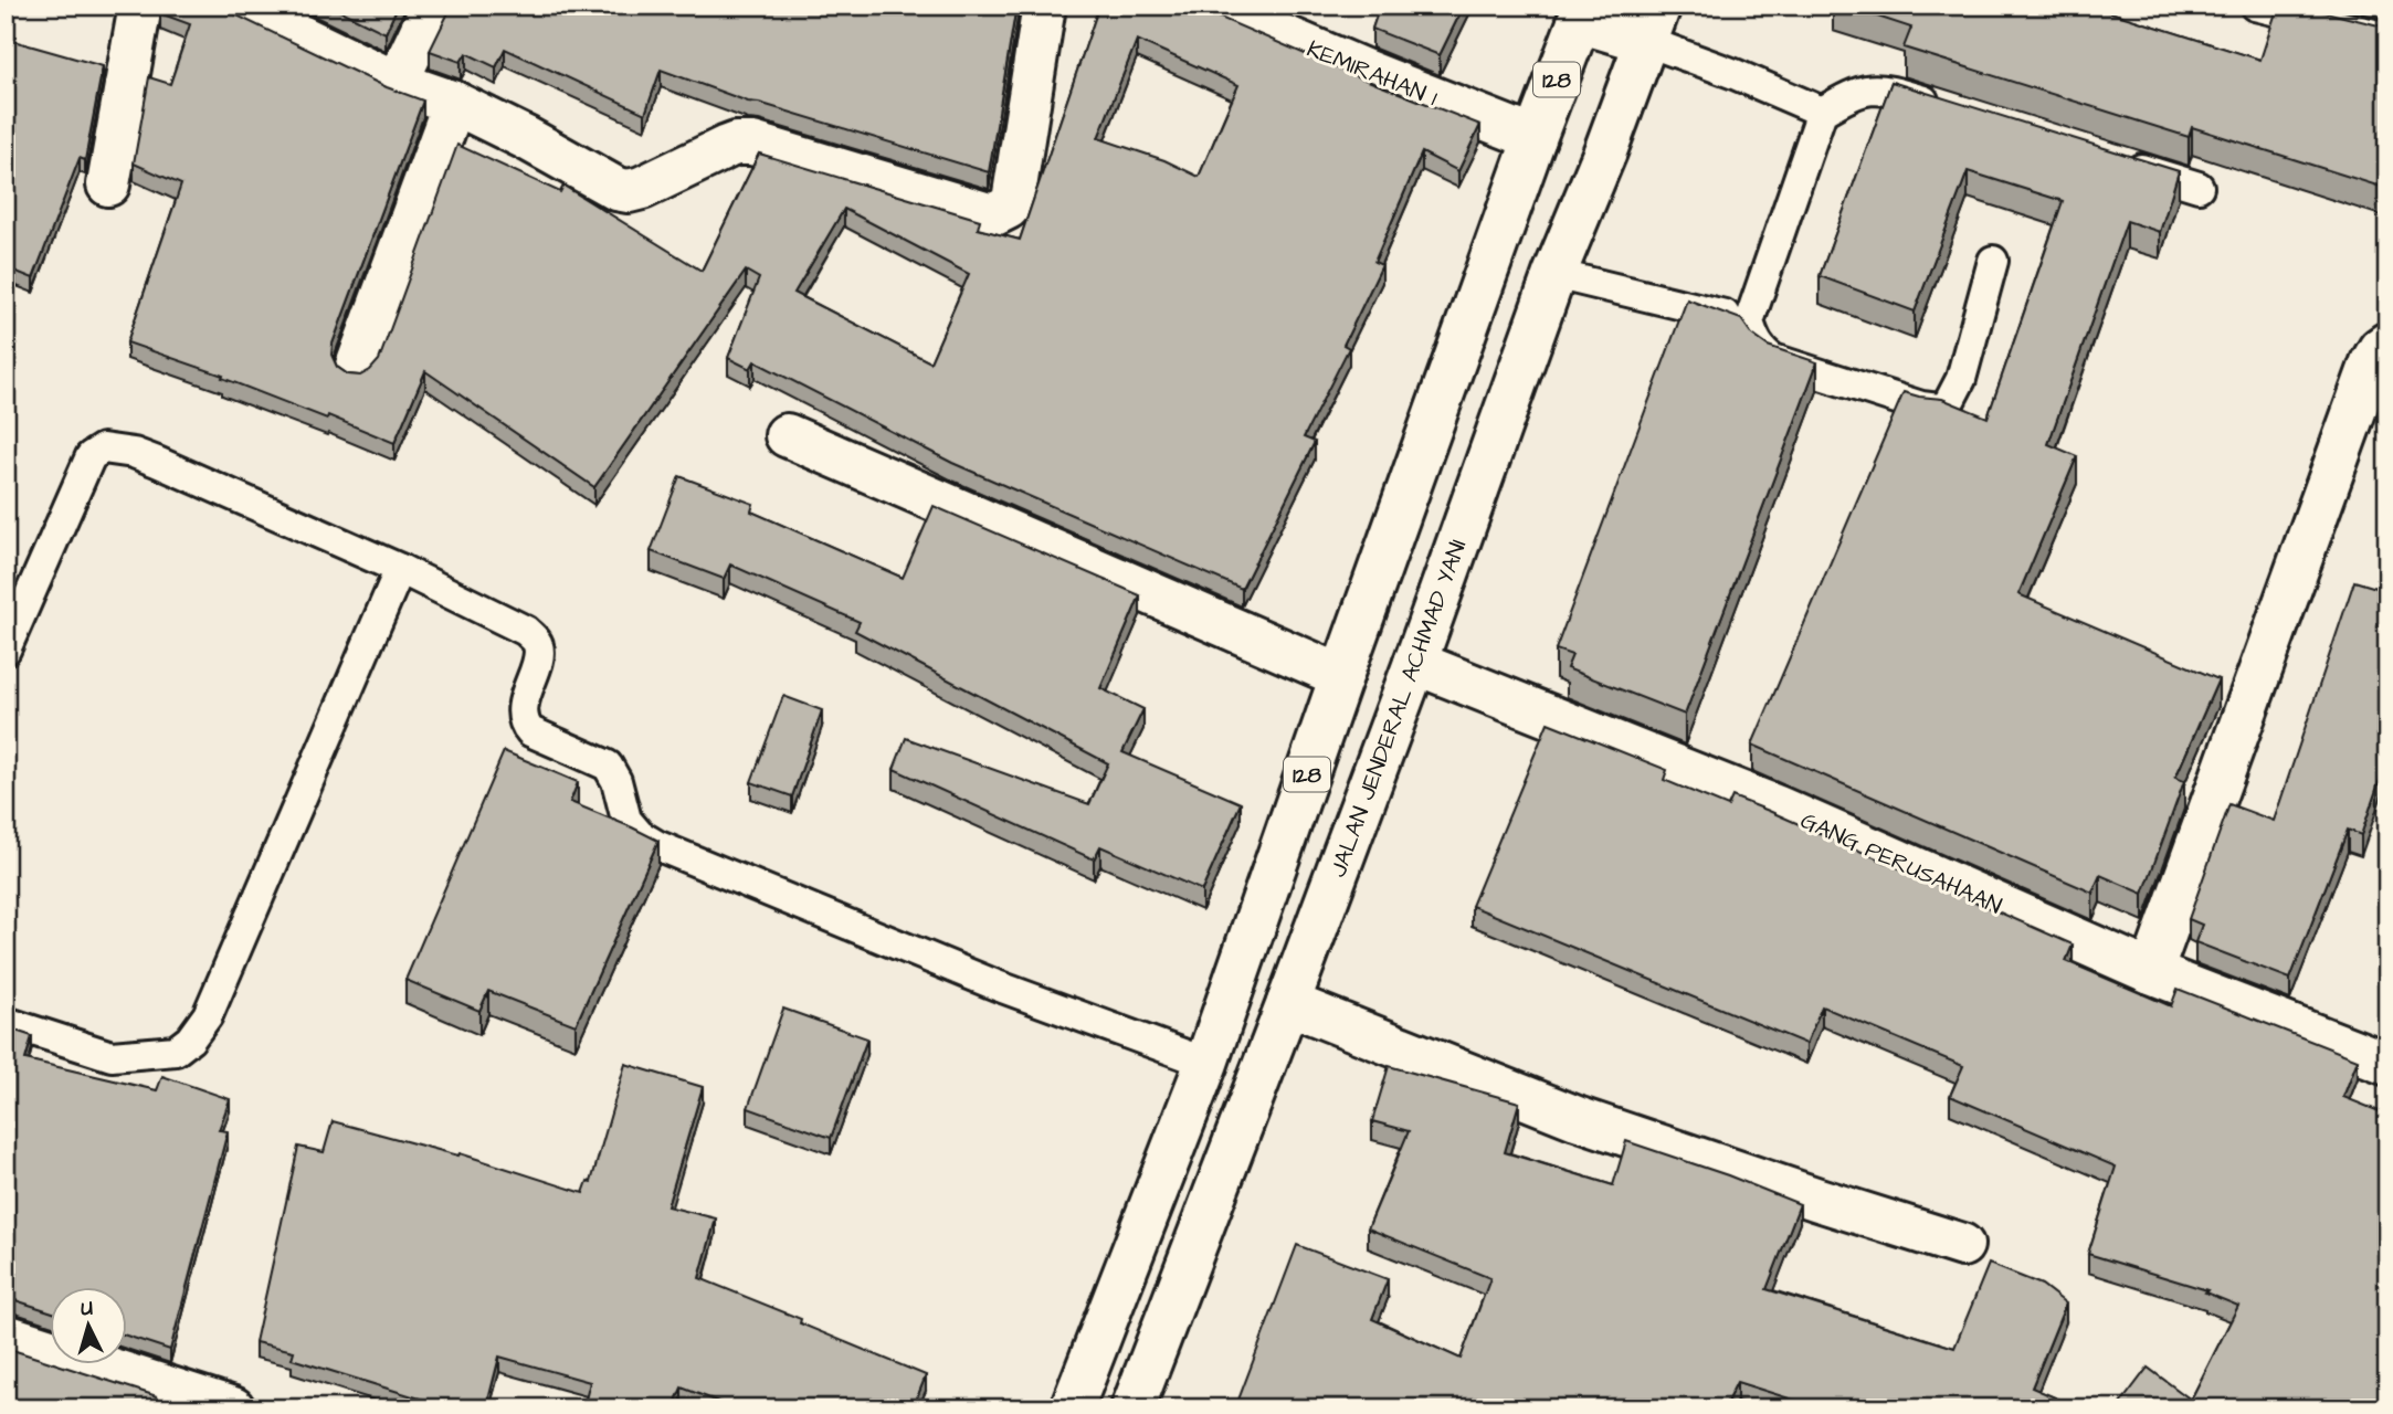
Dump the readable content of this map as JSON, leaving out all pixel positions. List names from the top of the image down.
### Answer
{
  "streets": {
    "street": [
      "KEMIRAHAN 1",
      "128",
      "JALAN JENDERAL ACHMAD YANI",
      "GANG PERUSAHAAN"
    ]
  },
  "crossings": [
    ["KEMIRAHAN 1", "128"],
    ["JALAN JENDERAL ACHMAD YANI", "GANG PERUSAHAAN"]
  ],
  "north": "top"
}
